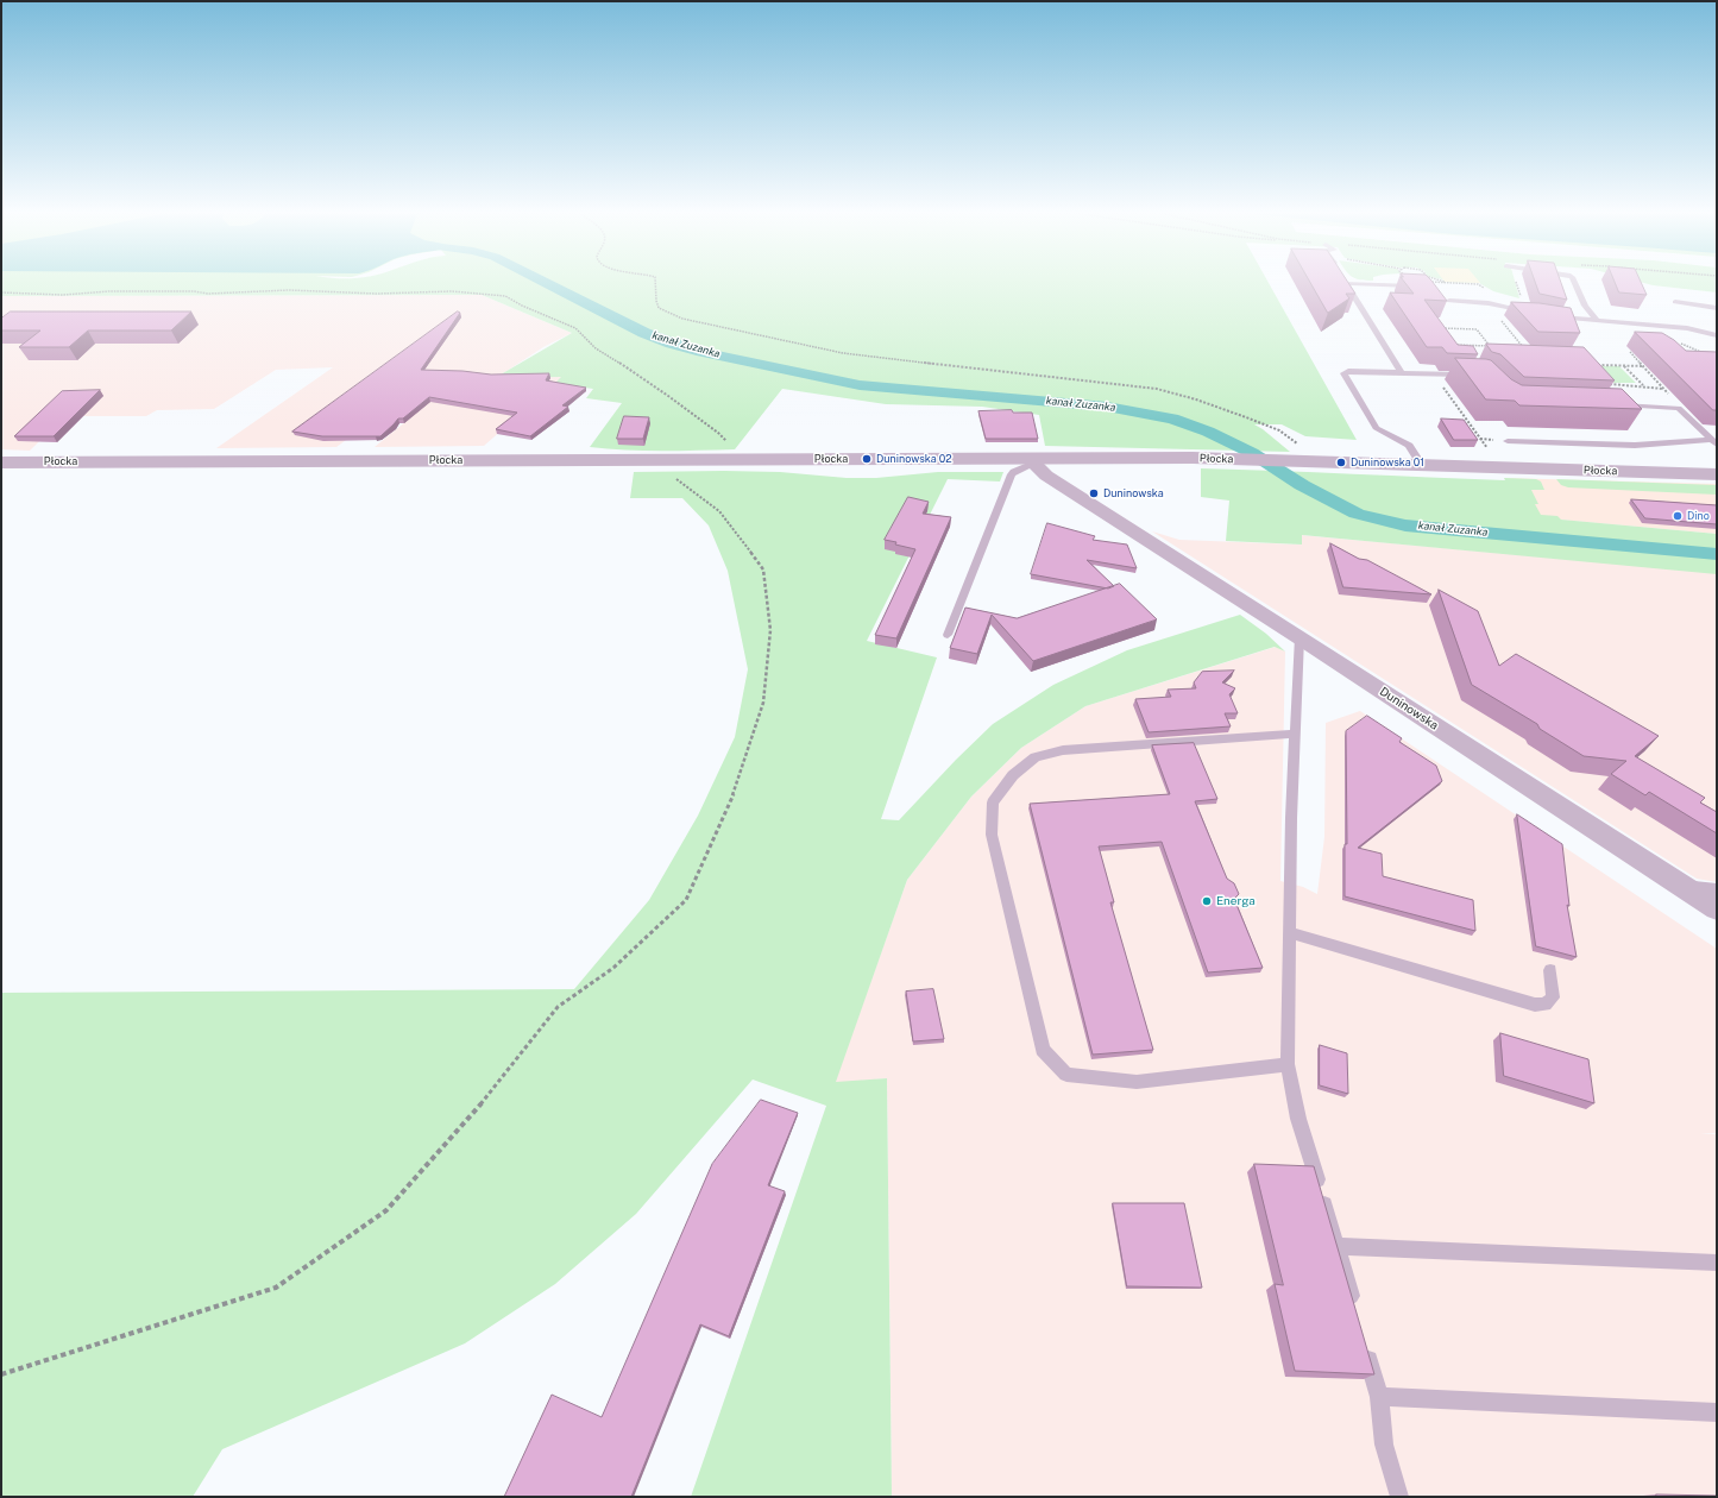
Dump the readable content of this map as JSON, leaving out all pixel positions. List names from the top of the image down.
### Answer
{
  "streets": {
    "street": ["Płocka", "Duninowska"]
  },
  "crossings": [
    ["Płocka", "Duninowska"]
  ],
  "water": ["kanał Zuzanka"],
  "places": [
    "Duninowska 02",
    "Duninowska 01",
    "Duninowska",
    "Dino",
    "Energa"
  ]
}
